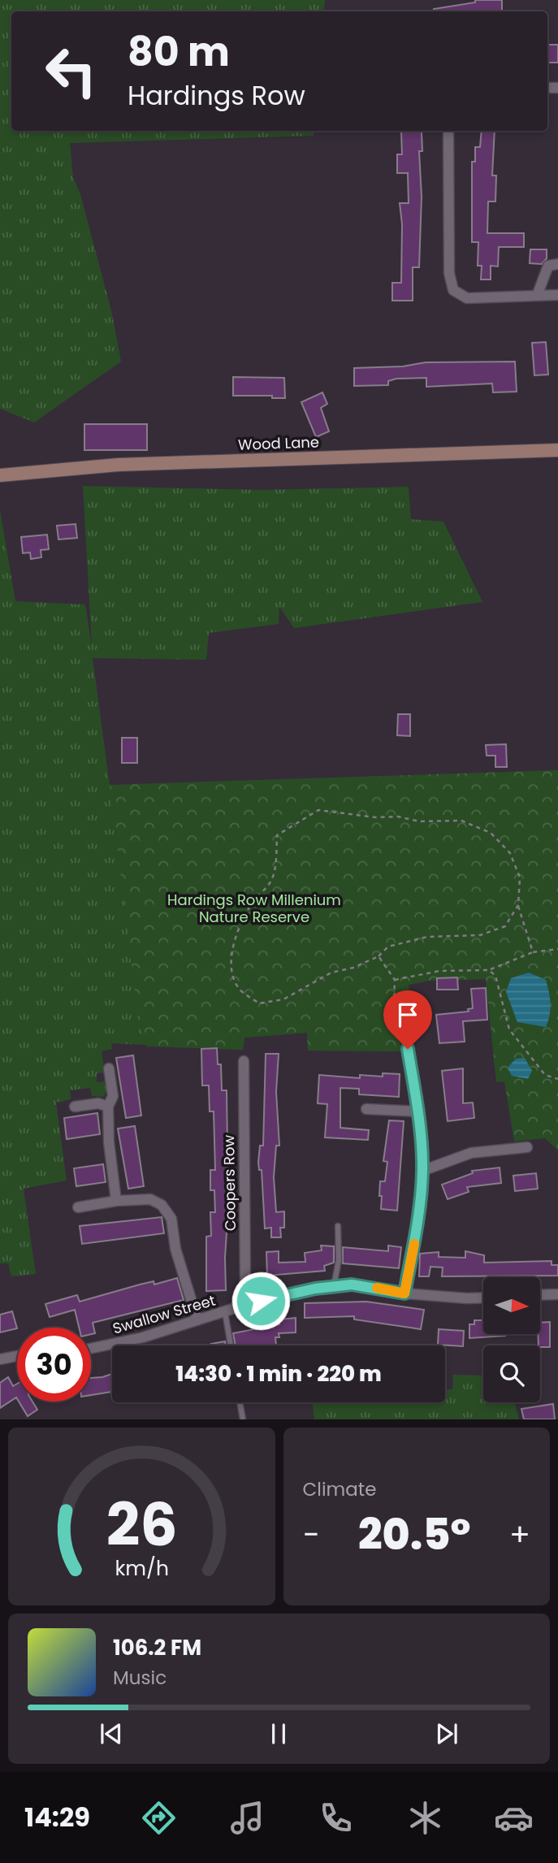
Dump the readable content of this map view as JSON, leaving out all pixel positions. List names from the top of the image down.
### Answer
{
  "streets": {
    "street": ["Wood Lane", "Coopers Row", "Swallow Street"]
  },
  "crossings": [
    ["Coopers Row", "Swallow Street"]
  ],
  "parks": ["Hardings Row Millenium Nature Reserve"],
  "north": "right",
  "page": {
    "turn": ["80 m", "Hardings Row"],
    "limit": "30",
    "trip": "14:30 · 1 min · 220 m",
    "tile": "Climate",
    "heat": ["−", "20.5°", "+"],
    "song": ["106.2 FM", "Music"],
    "tabs": "14:29",
    "gauge": ["26", "km/h"]
  }
}
